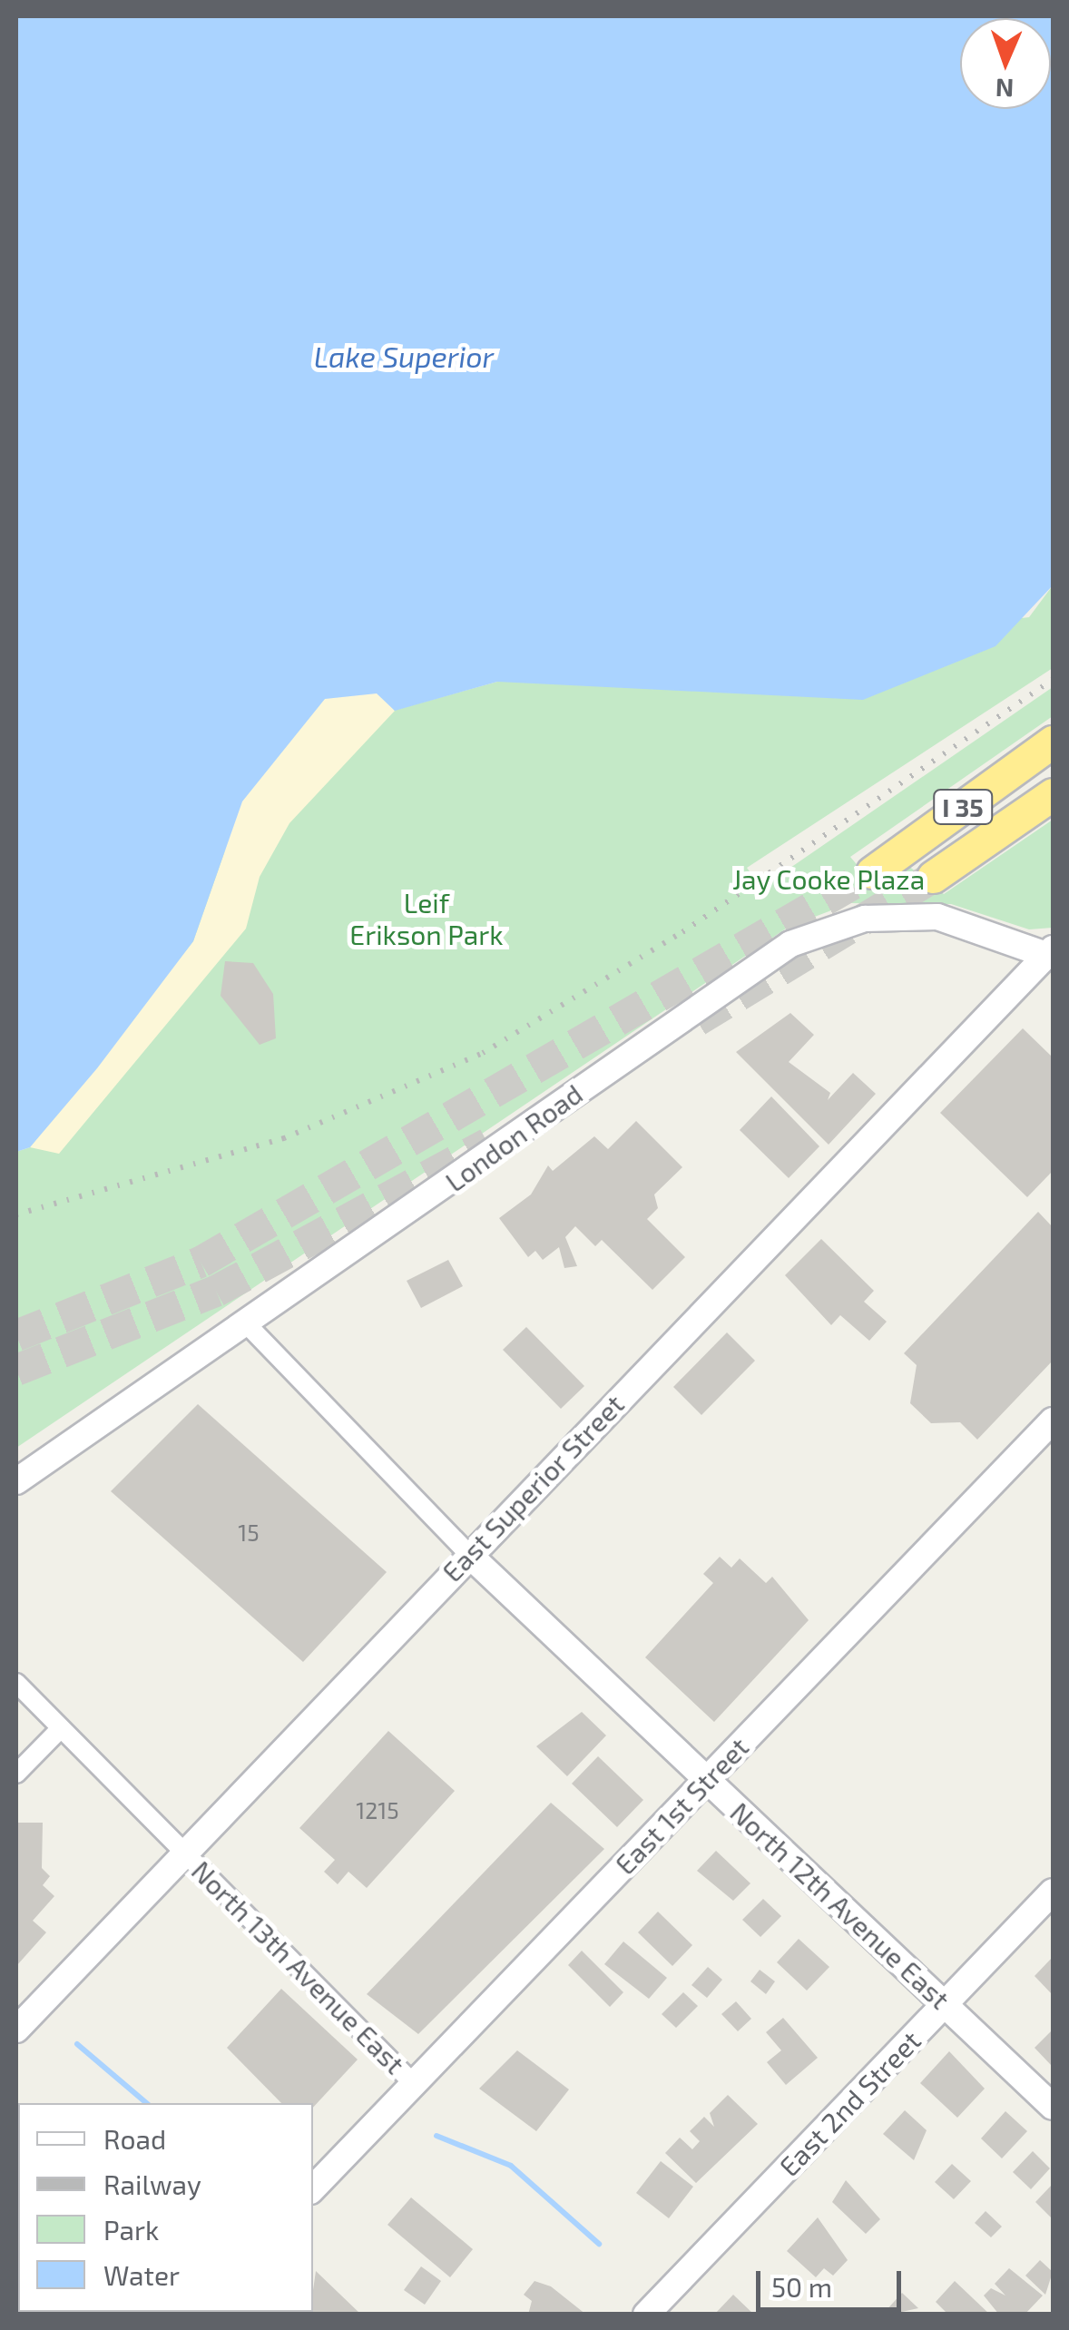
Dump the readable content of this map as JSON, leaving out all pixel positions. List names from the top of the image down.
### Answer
{
  "streets": {
    "highway": ["I 35"],
    "street": [
      "London Road",
      "East Superior Street",
      "East 1st Street",
      "North 12th Avenue East",
      "North 13th Avenue East",
      "East 2nd Street"
    ]
  },
  "crossings": [
    ["London Road", "East Superior Street"],
    ["East Superior Street", "North 12th Avenue East"],
    ["East Superior Street", "North 13th Avenue East"],
    ["East 1st Street", "North 12th Avenue East"],
    ["East 1st Street", "North 13th Avenue East"],
    ["North 12th Avenue East", "East 2nd Street"]
  ],
  "water": ["Lake Superior"],
  "parks": ["Jay Cooke Plaza", "Leif Erikson Park"],
  "house_numbers": ["15", "1215"],
  "legend": [
    "Road",
    "Railway",
    "Park",
    "Water"
  ],
  "scale_bar": "50 m",
  "north": "bottom"
}
